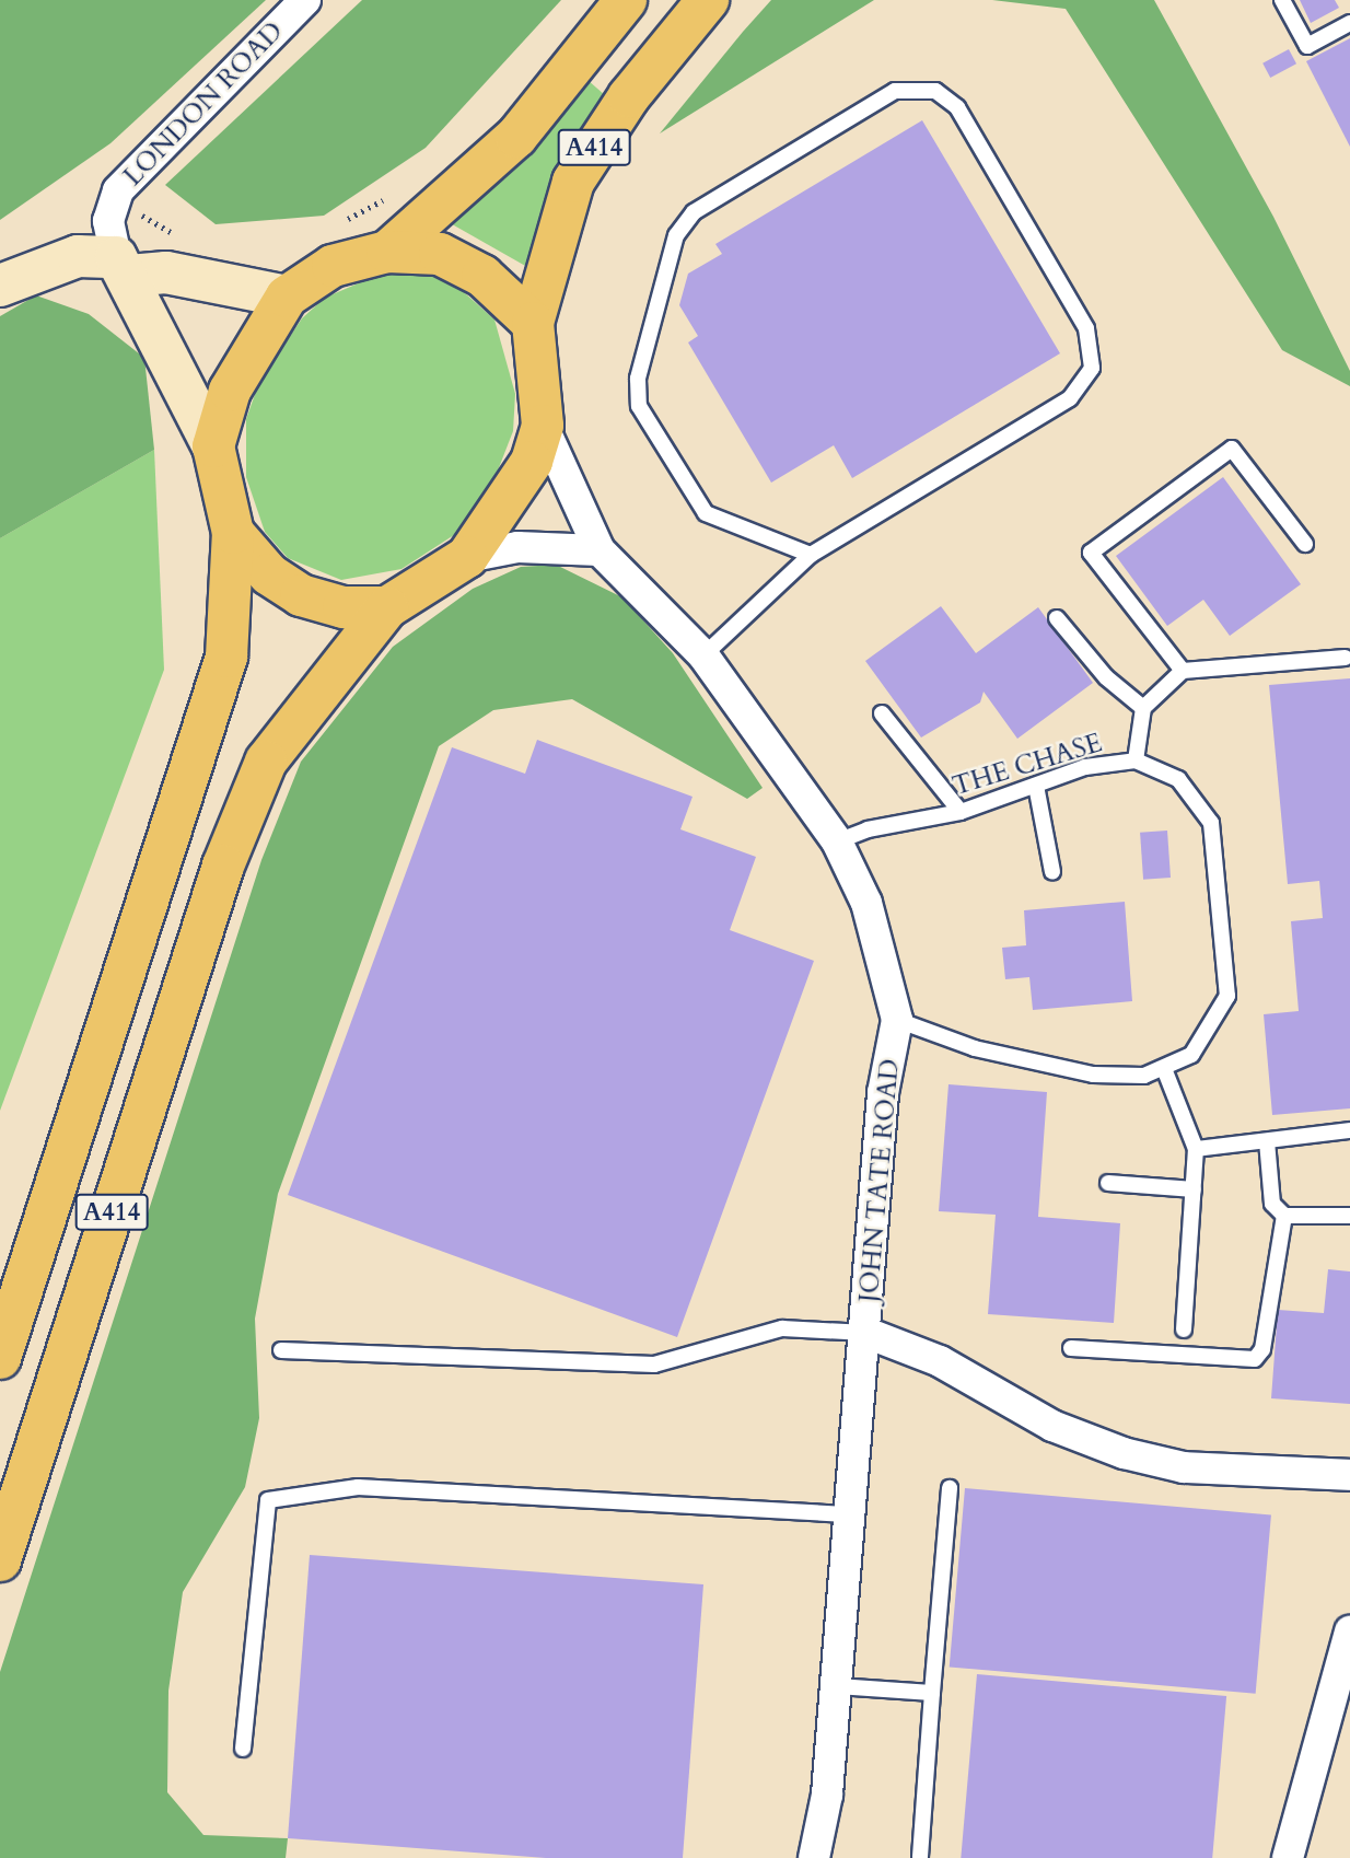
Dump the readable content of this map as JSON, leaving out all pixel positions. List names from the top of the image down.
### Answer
{
  "streets": {
    "highway": ["A414"],
    "street": ["LONDON ROAD", "JOHN TATE ROAD"],
    "lane": ["THE CHASE"]
  },
  "crossings": [
    ["THE CHASE", "JOHN TATE ROAD"]
  ]
}
